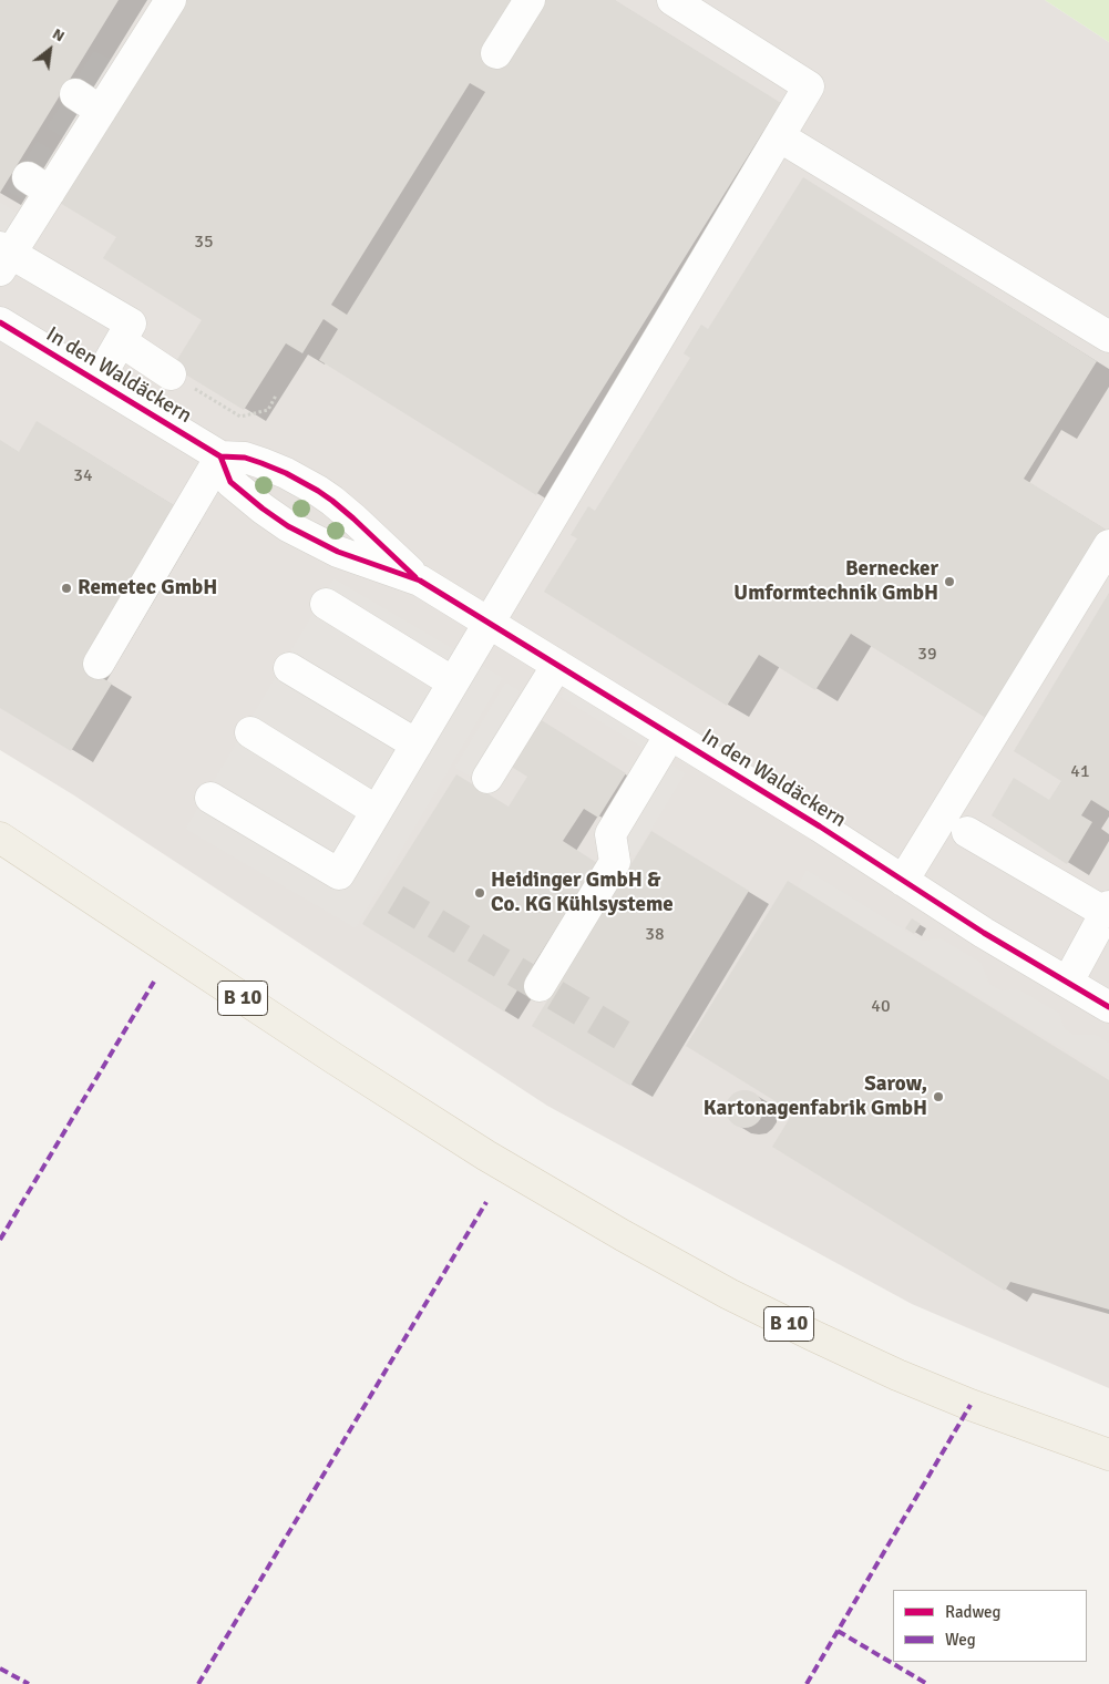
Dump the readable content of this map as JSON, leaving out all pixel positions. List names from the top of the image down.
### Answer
{
  "streets": {
    "main road": ["B 10"],
    "street": ["In den Waldäckern"]
  },
  "places": [
    "Bernecker Umformtechnik GmbH",
    "Remetec GmbH",
    "Heidinger GmbH & Co. KG Kühlsysteme",
    "Sarow, Kartonagenfabrik GmbH"
  ],
  "house_numbers": [
    "35",
    "34",
    "39",
    "41",
    "38",
    "40"
  ],
  "legend": ["Radweg", "Weg"],
  "north": "top right"
}
